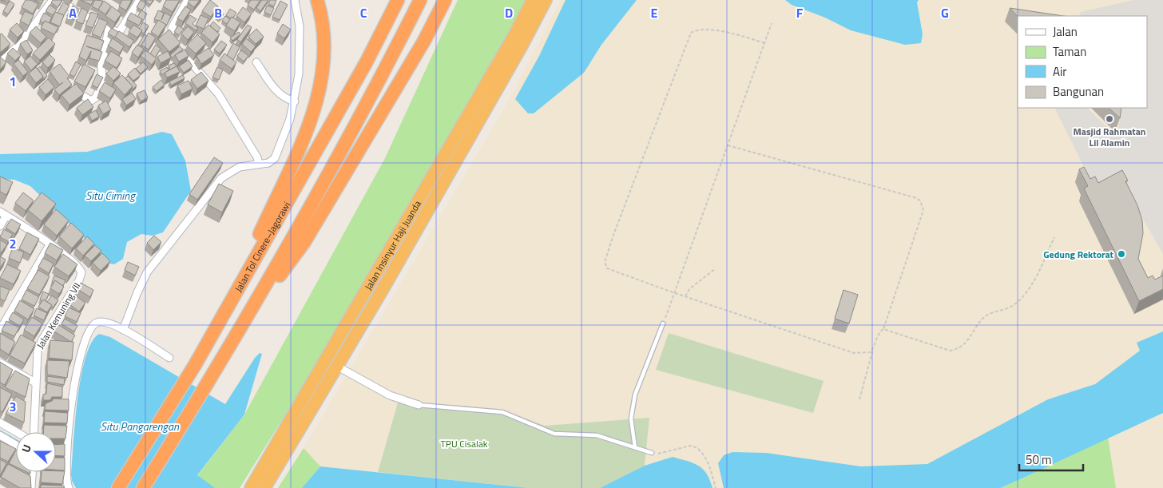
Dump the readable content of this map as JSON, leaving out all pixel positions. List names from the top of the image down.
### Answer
{
  "streets": {
    "highway": ["Jalan Insinyur Haji Juanda", "Jalan Tol Cinere–Jagorawi"],
    "street": ["Jalan Kemuning VII"]
  },
  "water": ["Situ Ciming", "Situ Pangarengan"],
  "parks": ["TPU Cisalak"],
  "places": ["Masjid Rahmatan Lil Alamin", "Gedung Rektorat"],
  "legend": [
    "Jalan",
    "Taman",
    "Air",
    "Bangunan"
  ],
  "scale_bar": "50 m",
  "north": "left",
  "grid": {
    "columns": [
      "A",
      "B",
      "C",
      "D",
      "E",
      "F",
      "G"
    ],
    "rows": ["1", "2", "3"]
  }
}
